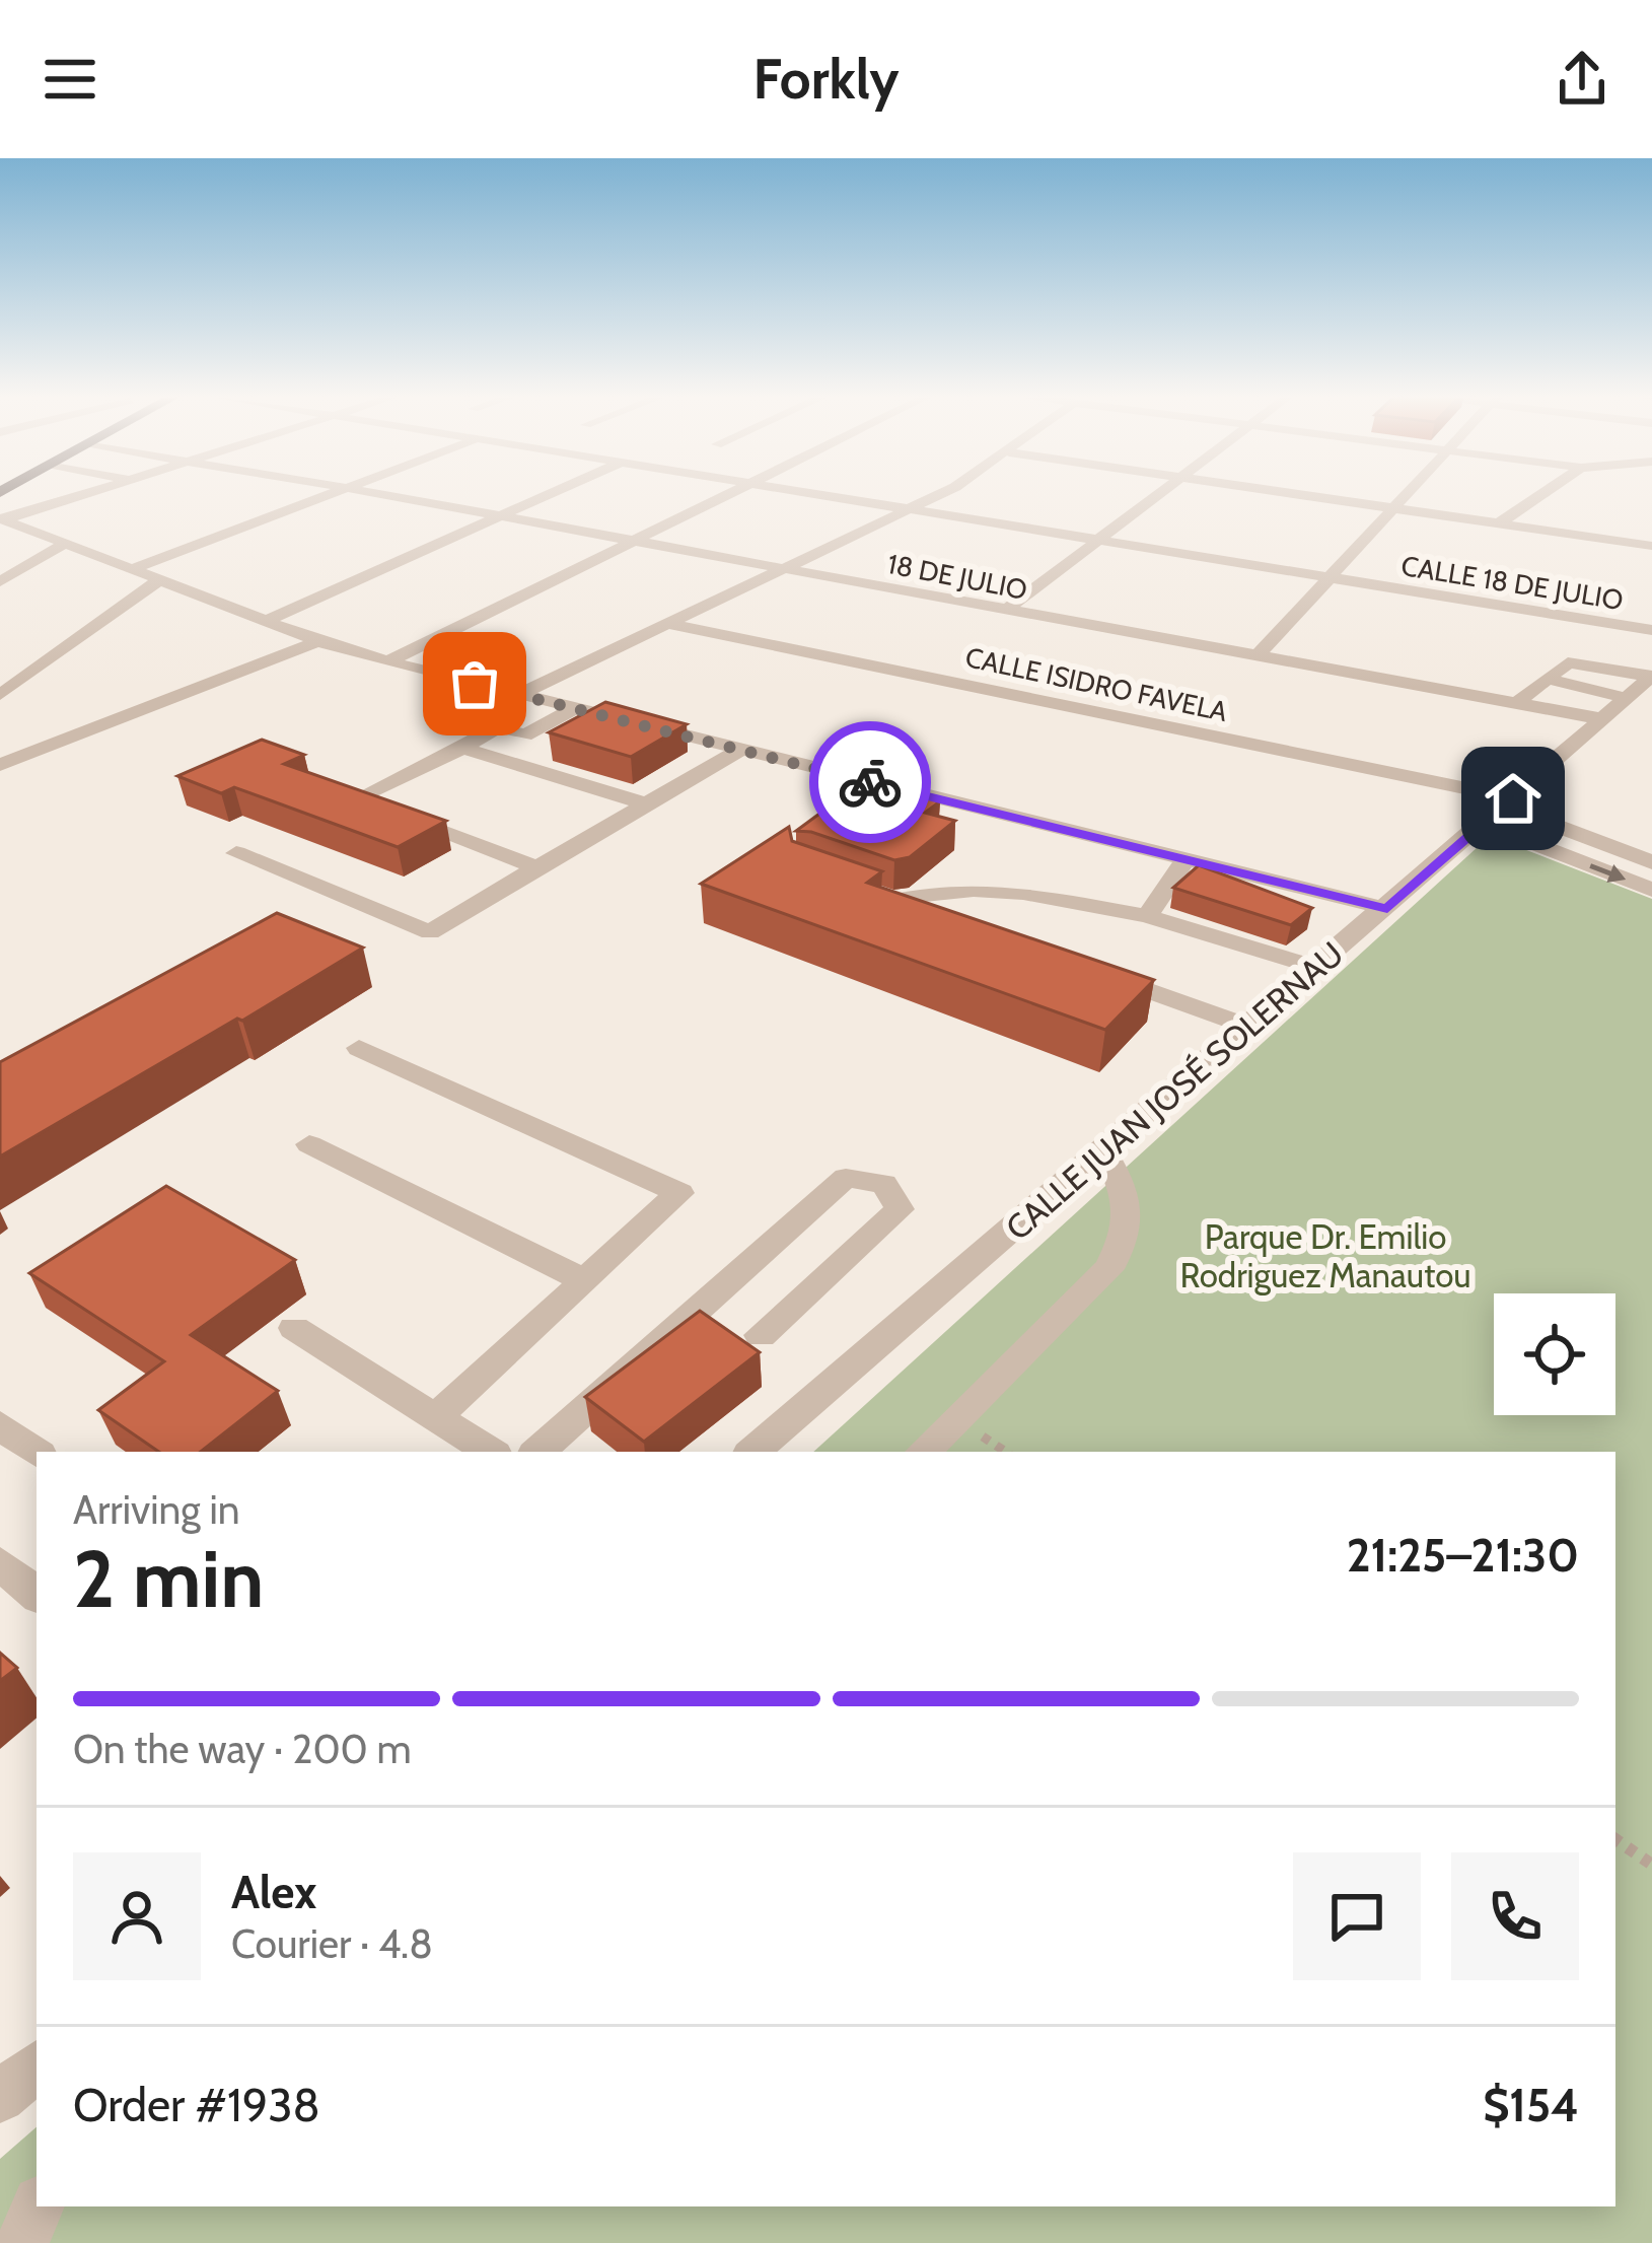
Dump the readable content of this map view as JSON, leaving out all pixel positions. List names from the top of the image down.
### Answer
{
  "streets": {
    "street": [
      "18 DE JULIO",
      "CALLE 18 DE JULIO",
      "CALLE ISIDRO FAVELA",
      "CALLE JUAN JOSÉ SOLERNAU"
    ]
  },
  "crossings": [
    ["18 DE JULIO", "CALLE JUAN JOSÉ SOLERNAU"],
    ["CALLE ISIDRO FAVELA", "CALLE JUAN JOSÉ SOLERNAU"]
  ],
  "parks": ["Parque Dr. Emilio Rodriguez Manautou"],
  "page": {
    "header": "Forkly",
    "heading": ["2 min", "Arriving in", "21:25–21:30"],
    "panel": [
      "Alex",
      "Courier · 4.8",
      "Order #1938",
      "$154"
    ],
    "bar": "On the way · 200 m"
  }
}
